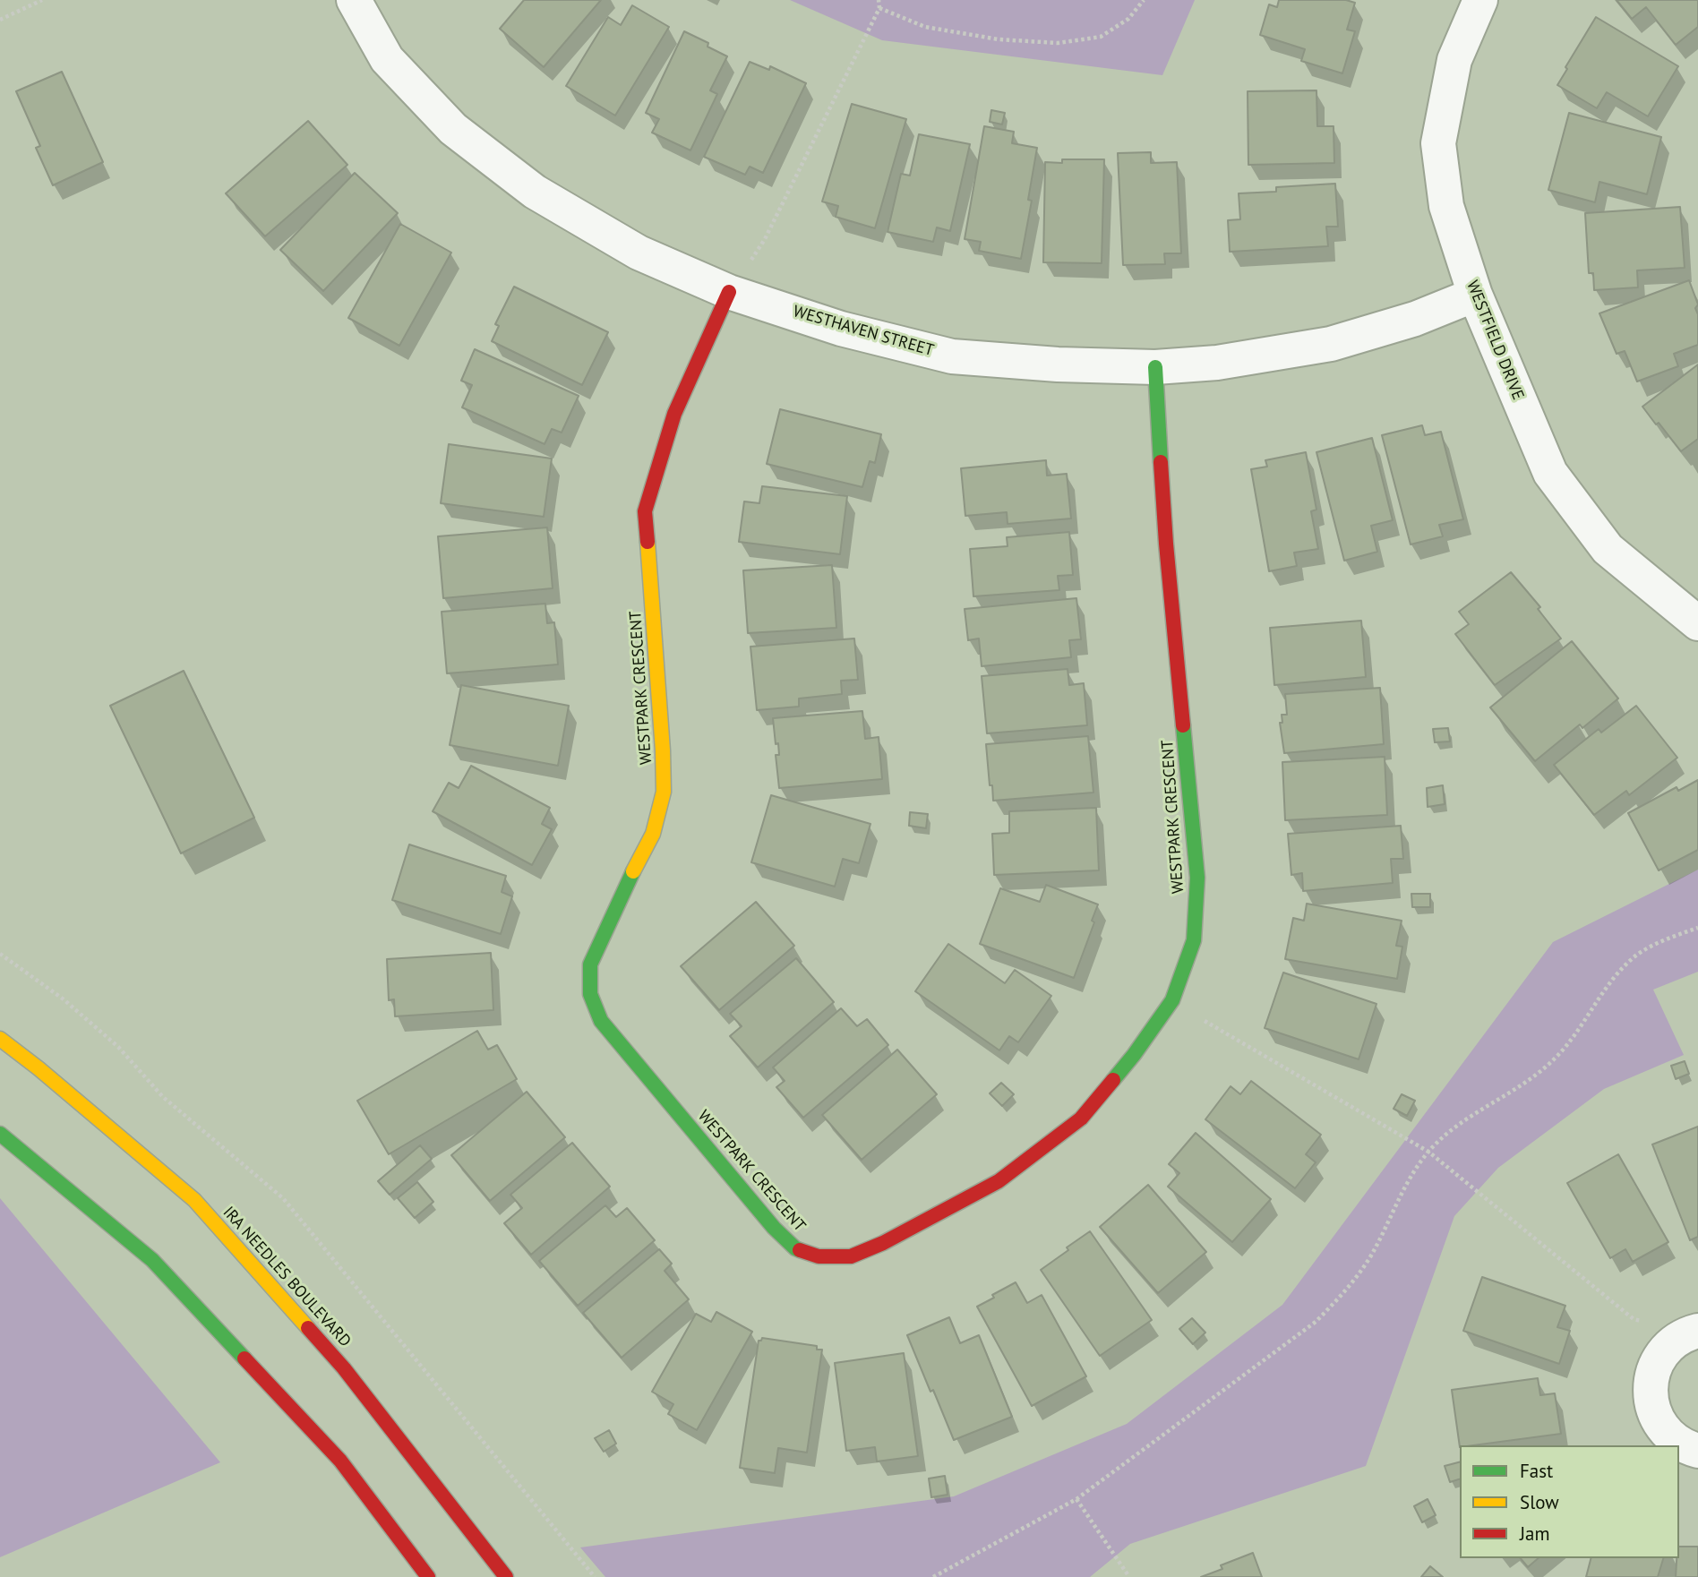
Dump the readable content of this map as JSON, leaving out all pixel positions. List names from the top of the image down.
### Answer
{
  "streets": {
    "street": [
      "WESTHAVEN STREET",
      "WESTFIELD DRIVE",
      "WESTPARK CRESCENT",
      "IRA NEEDLES BOULEVARD"
    ]
  },
  "crossings": [
    ["WESTHAVEN STREET", "WESTFIELD DRIVE"],
    ["WESTHAVEN STREET", "WESTPARK CRESCENT"]
  ],
  "legend": ["Fast", "Slow", "Jam"]
}
